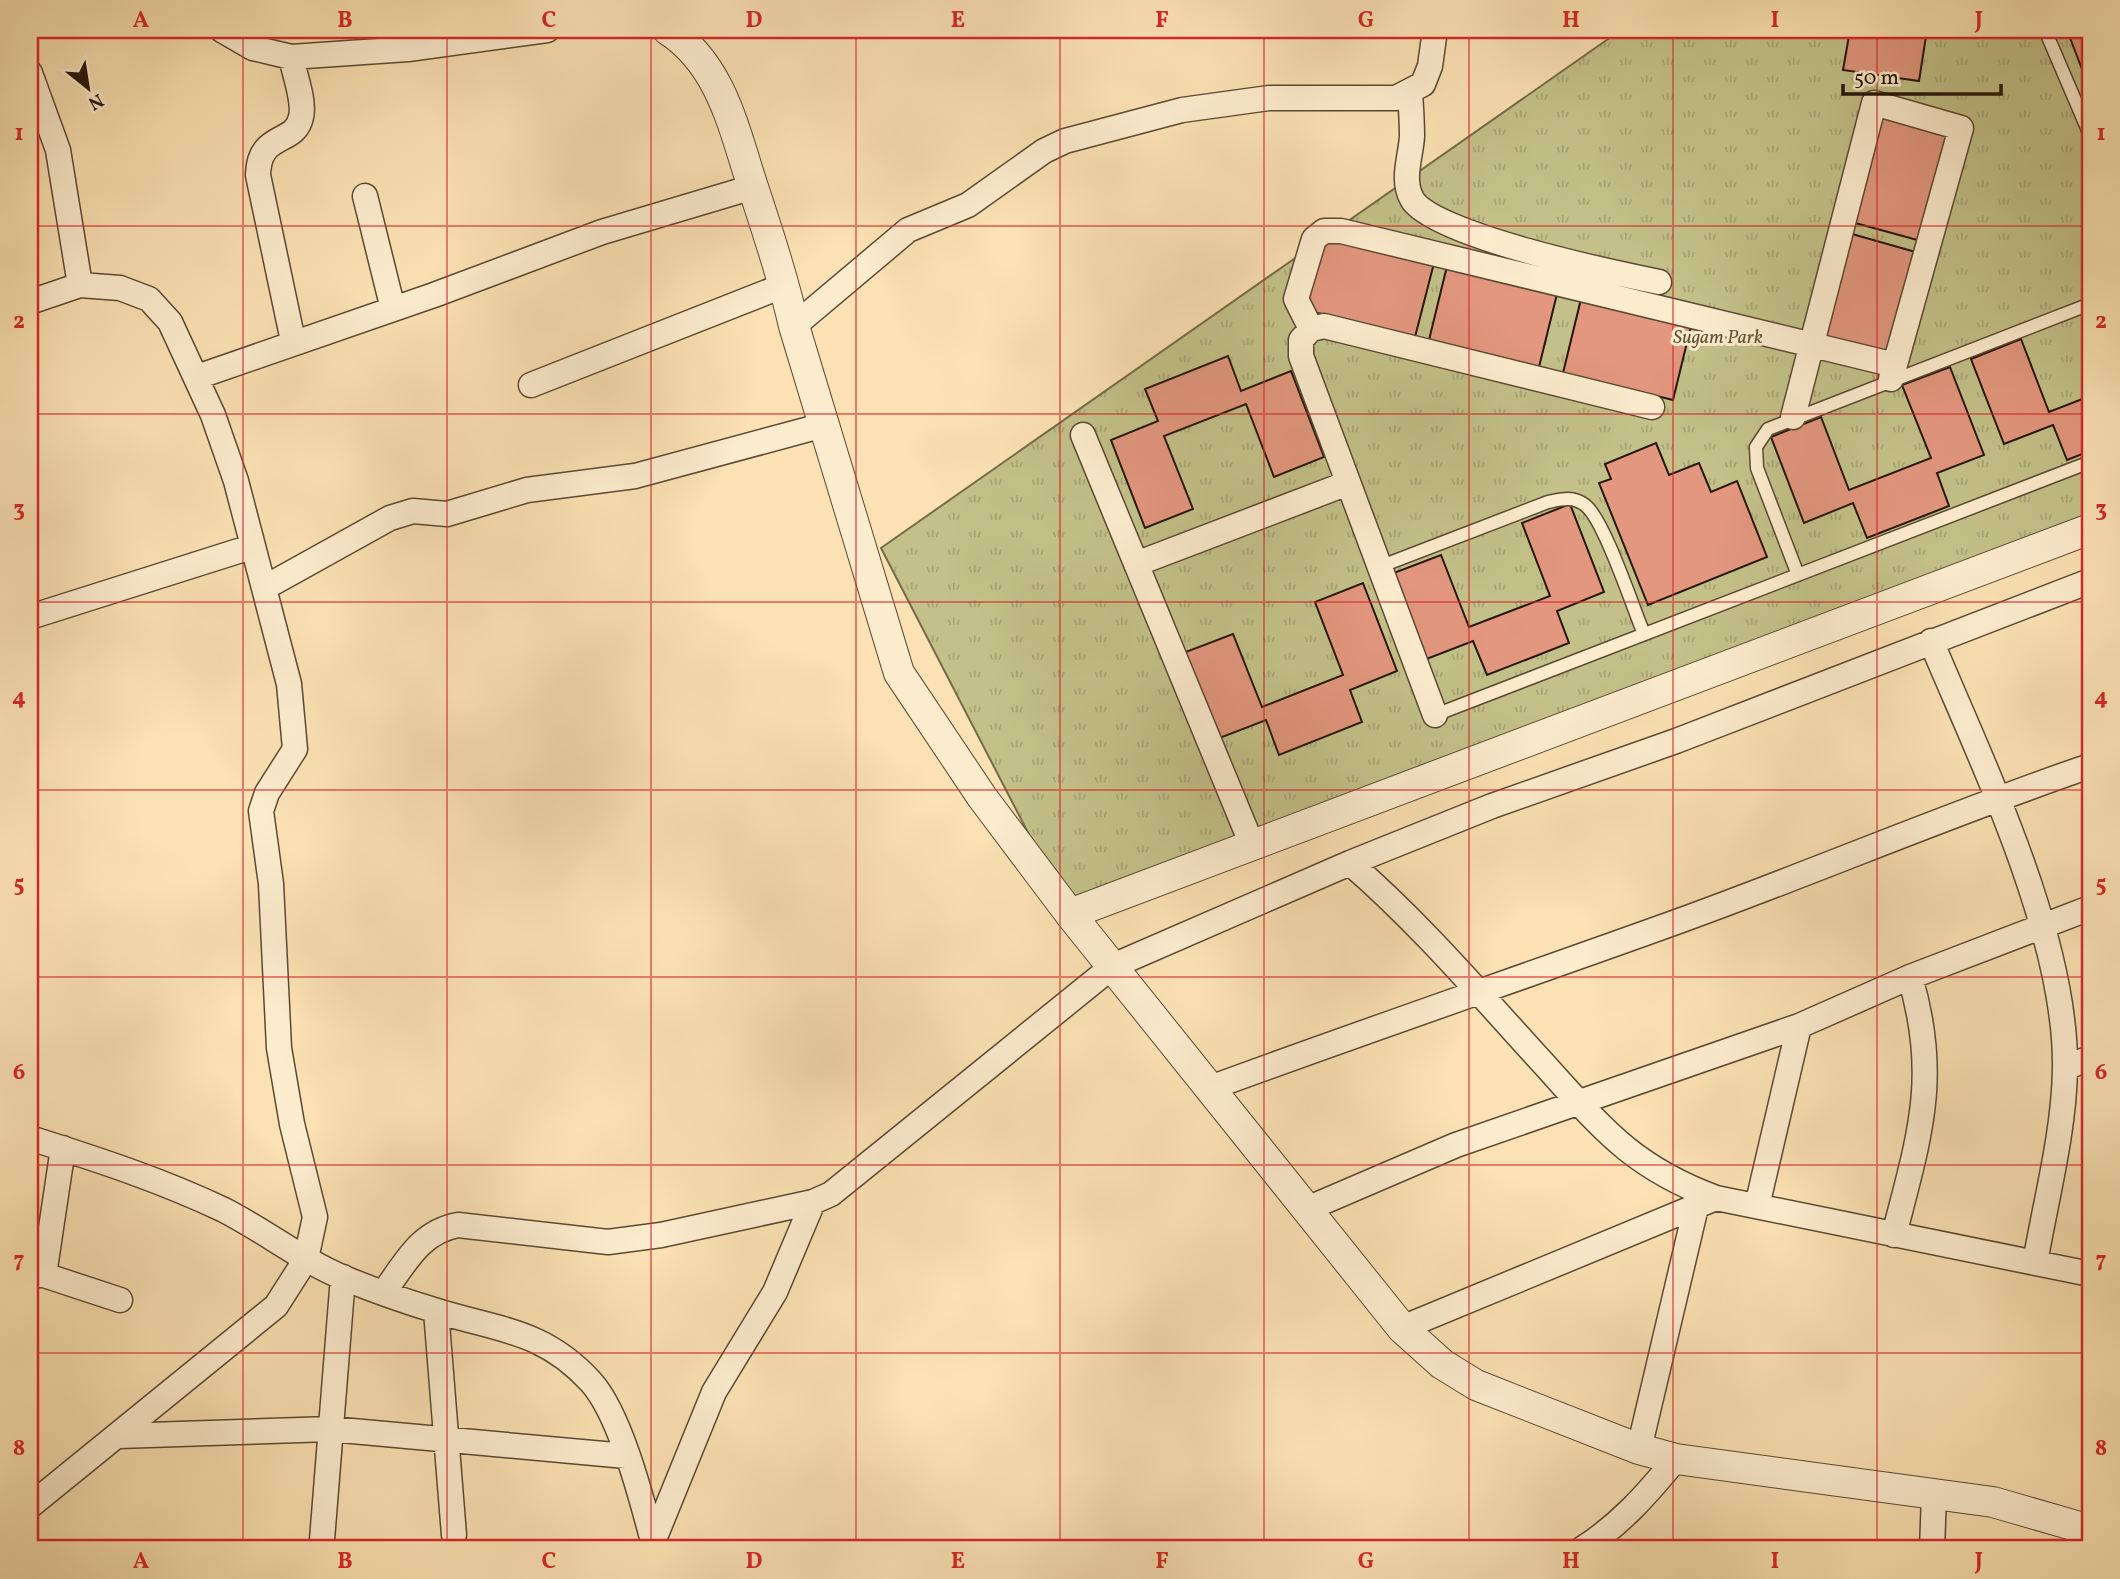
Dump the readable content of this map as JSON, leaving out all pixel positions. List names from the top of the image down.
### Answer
{
  "parks": ["Sugam Park"],
  "scale_bar": "50 m",
  "north": "bottom right",
  "grid": {
    "columns": [
      "A",
      "B",
      "C",
      "D",
      "E",
      "F",
      "G",
      "H",
      "I",
      "J"
    ],
    "rows": [
      "1",
      "2",
      "3",
      "4",
      "5",
      "6",
      "7",
      "8"
    ]
  }
}
